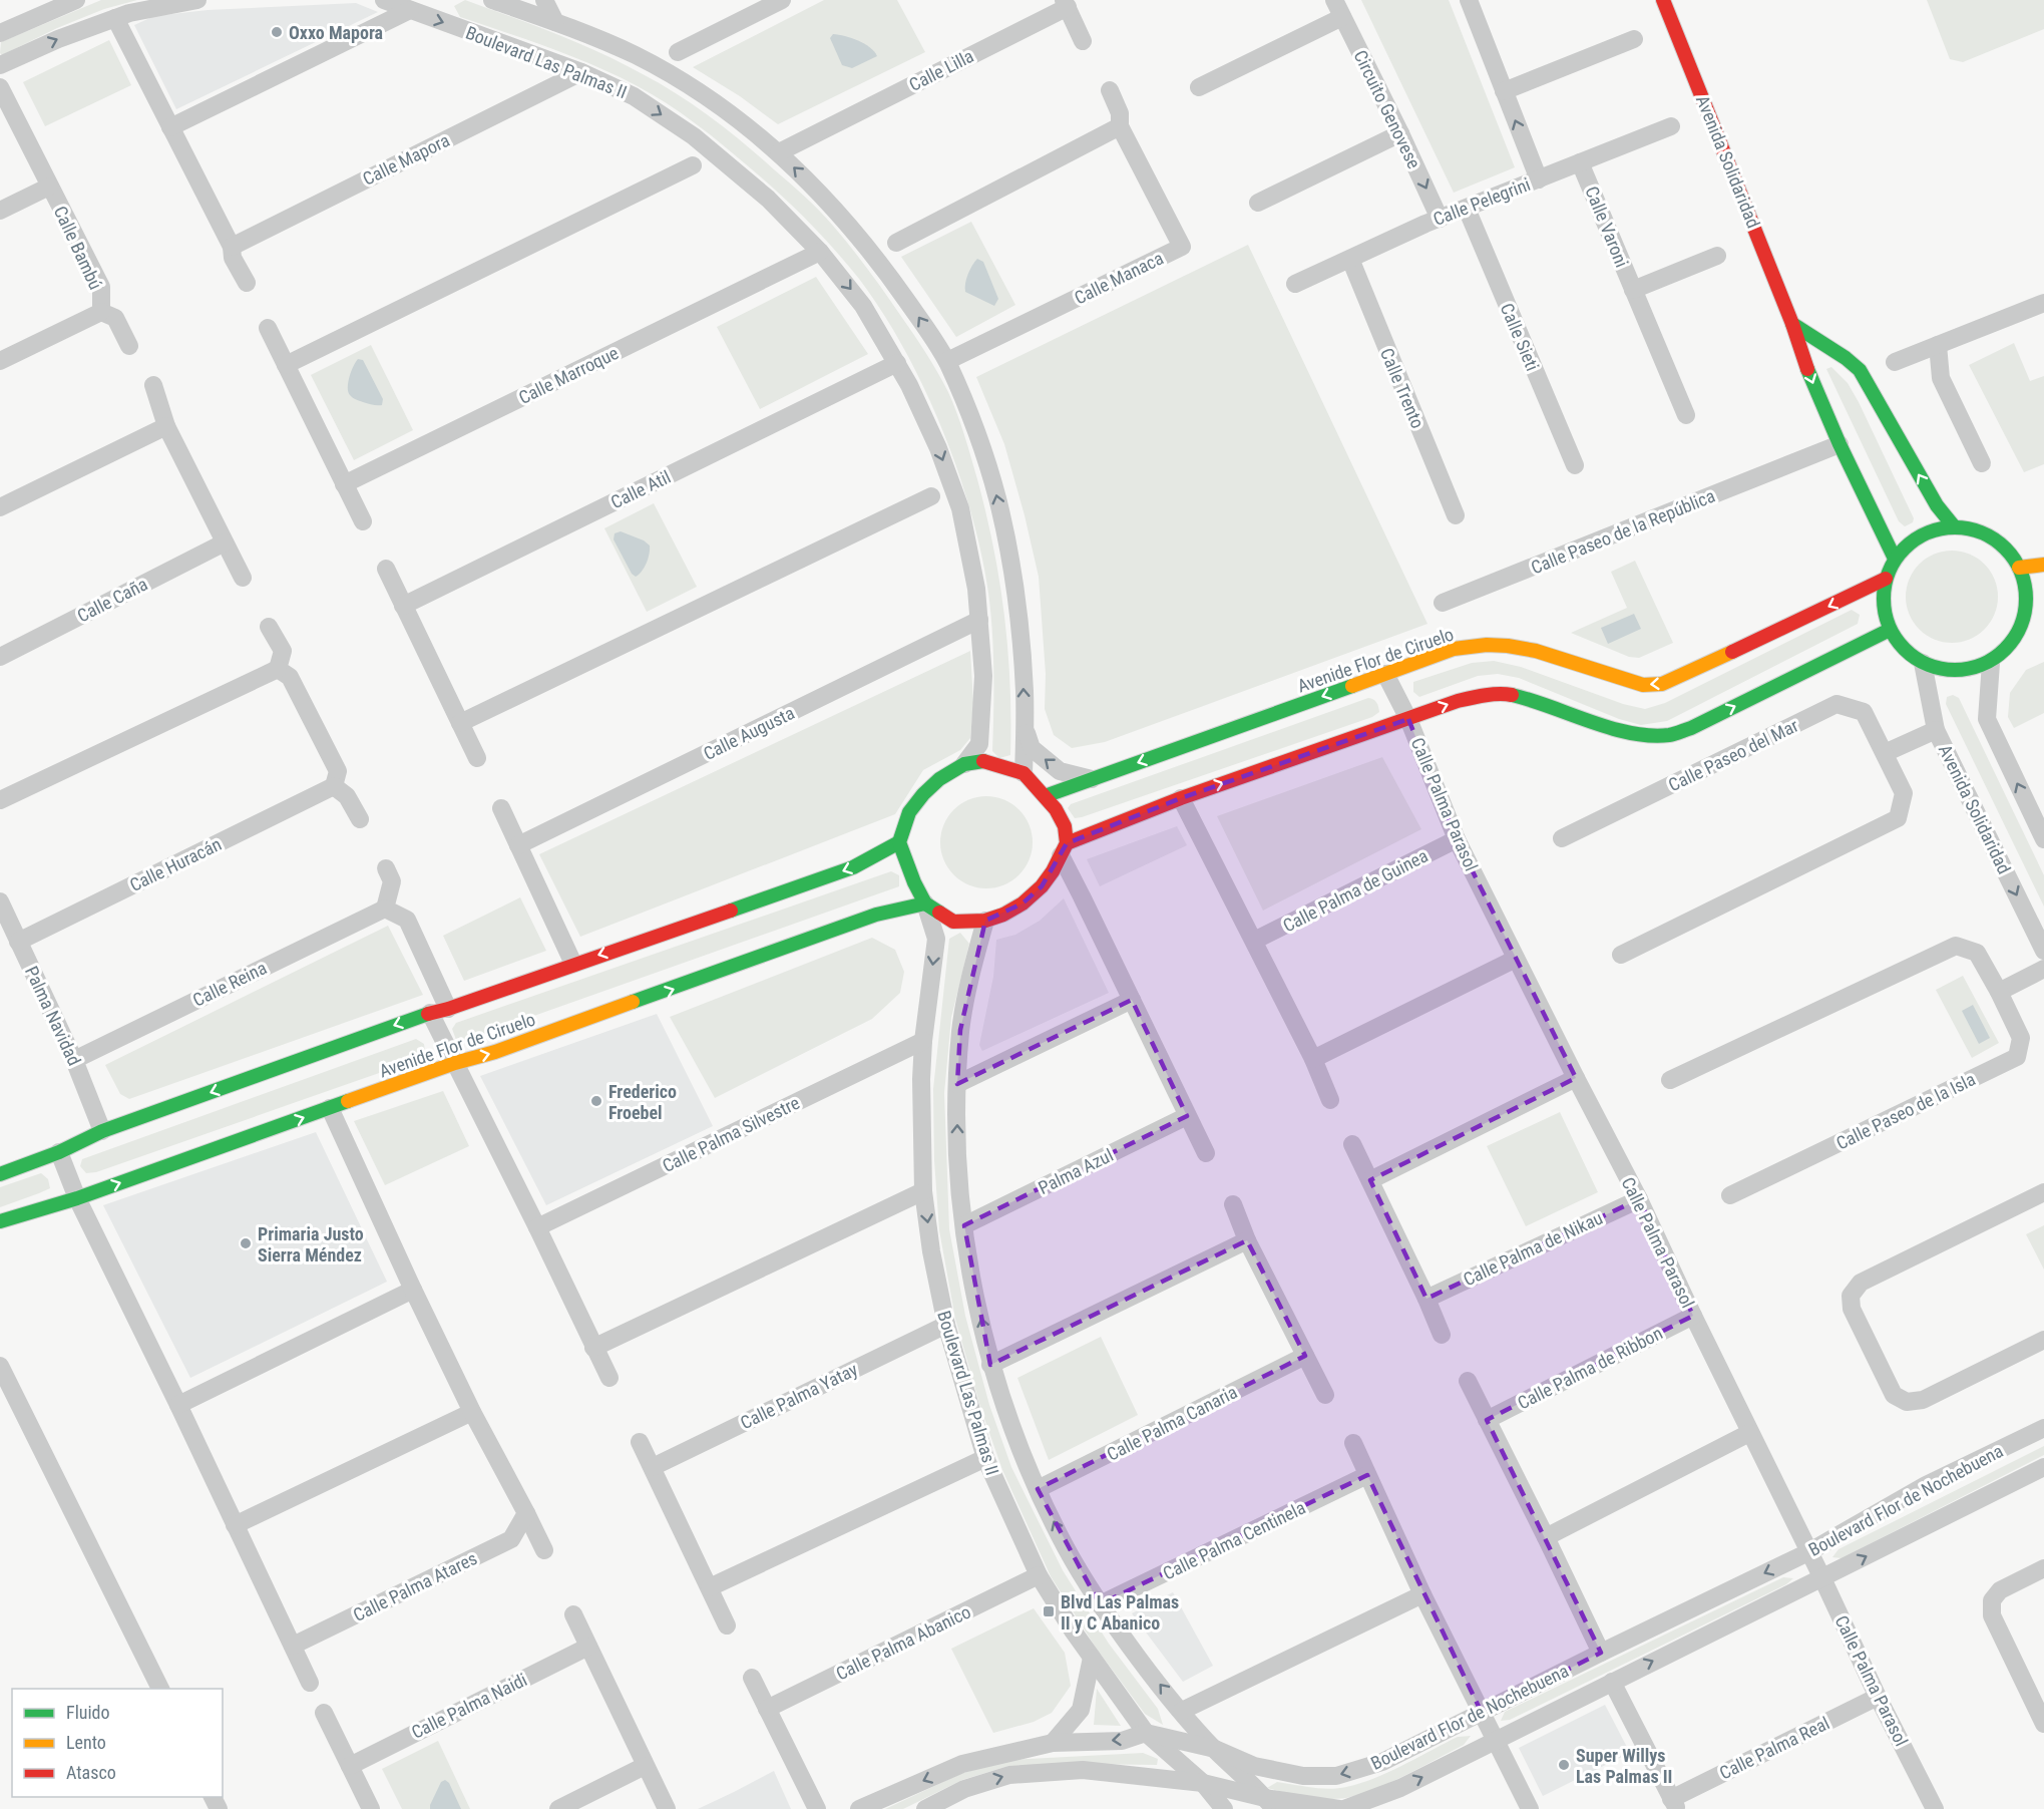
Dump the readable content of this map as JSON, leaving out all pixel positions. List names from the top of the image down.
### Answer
{
  "streets": {
    "main road": ["Avenida Solidaridad", "Avenide Flor de Ciruelo"],
    "street": [
      "Boulevard Las Palmas II",
      "Calle Lilla",
      "Circuito Genovese",
      "Calle Mapora",
      "Calle Pelegrini",
      "Calle Varoni",
      "Calle Bambú",
      "Calle Manaca",
      "Calle Sieti",
      "Calle Marroque",
      "Calle Trento",
      "Calle Atil",
      "Calle Paseo de la República",
      "Calle Caña",
      "Calle Augusta",
      "Calle Paseo del Mar",
      "Calle Palma Parasol",
      "Calle Huracán",
      "Calle Palma de Guinea",
      "Calle Reina",
      "Palma Navidad",
      "Calle Paseo de la Isla",
      "Calle Palma Silvestre",
      "Palma Azul",
      "Calle Palma de Nikau",
      "Calle Palma de Ribbon",
      "Calle Palma Yatay",
      "Calle Palma Canaria",
      "Boulevard Flor de Nochebuena",
      "Calle Palma Centinela",
      "Calle Palma Atares",
      "Calle Palma Abanico",
      "Calle Palma Naidi",
      "Calle Palma Real"
    ]
  },
  "crossings": [
    ["Boulevard Las Palmas II", "Calle Lilla"],
    ["Boulevard Las Palmas II", "Calle Mapora"],
    ["Boulevard Las Palmas II", "Calle Manaca"],
    ["Boulevard Las Palmas II", "Calle Marroque"],
    ["Boulevard Las Palmas II", "Calle Atil"],
    ["Boulevard Las Palmas II", "Avenide Flor de Ciruelo"],
    ["Boulevard Las Palmas II", "Calle Augusta"],
    ["Boulevard Las Palmas II", "Calle Palma Silvestre"],
    ["Boulevard Las Palmas II", "Palma Azul"],
    ["Boulevard Las Palmas II", "Calle Palma Yatay"],
    ["Boulevard Las Palmas II", "Calle Palma Canaria"],
    ["Boulevard Las Palmas II", "Boulevard Flor de Nochebuena"],
    ["Boulevard Las Palmas II", "Calle Palma Centinela"],
    ["Boulevard Las Palmas II", "Calle Palma Abanico"],
    ["Circuito Genovese", "Calle Pelegrini"],
    ["Avenida Solidaridad", "Calle Paseo de la República"],
    ["Avenida Solidaridad", "Avenide Flor de Ciruelo"],
    ["Calle Pelegrini", "Calle Varoni"],
    ["Calle Pelegrini", "Calle Sieti"],
    ["Calle Pelegrini", "Calle Trento"],
    ["Avenide Flor de Ciruelo", "Calle Palma Parasol"],
    ["Avenide Flor de Ciruelo", "Palma Navidad"],
    ["Calle Palma Parasol", "Calle Palma de Guinea"],
    ["Calle Palma Parasol", "Calle Palma de Nikau"],
    ["Calle Palma Parasol", "Calle Palma de Ribbon"],
    ["Calle Palma Parasol", "Boulevard Flor de Nochebuena"],
    ["Calle Palma Parasol", "Calle Palma Real"],
    ["Calle Huracán", "Palma Navidad"],
    ["Calle Reina", "Palma Navidad"],
    ["Boulevard Flor de Nochebuena", "Calle Palma Real"]
  ],
  "places": {
    "other": [
      "Oxxo Mapora",
      "Frederico Froebel",
      "Primaria Justo Sierra Méndez",
      "Super Willys Las Palmas II"
    ],
    "transit": ["Blvd Las Palmas II y C Abanico"]
  },
  "legend": ["Fluido", "Lento", "Atasco"]
}
